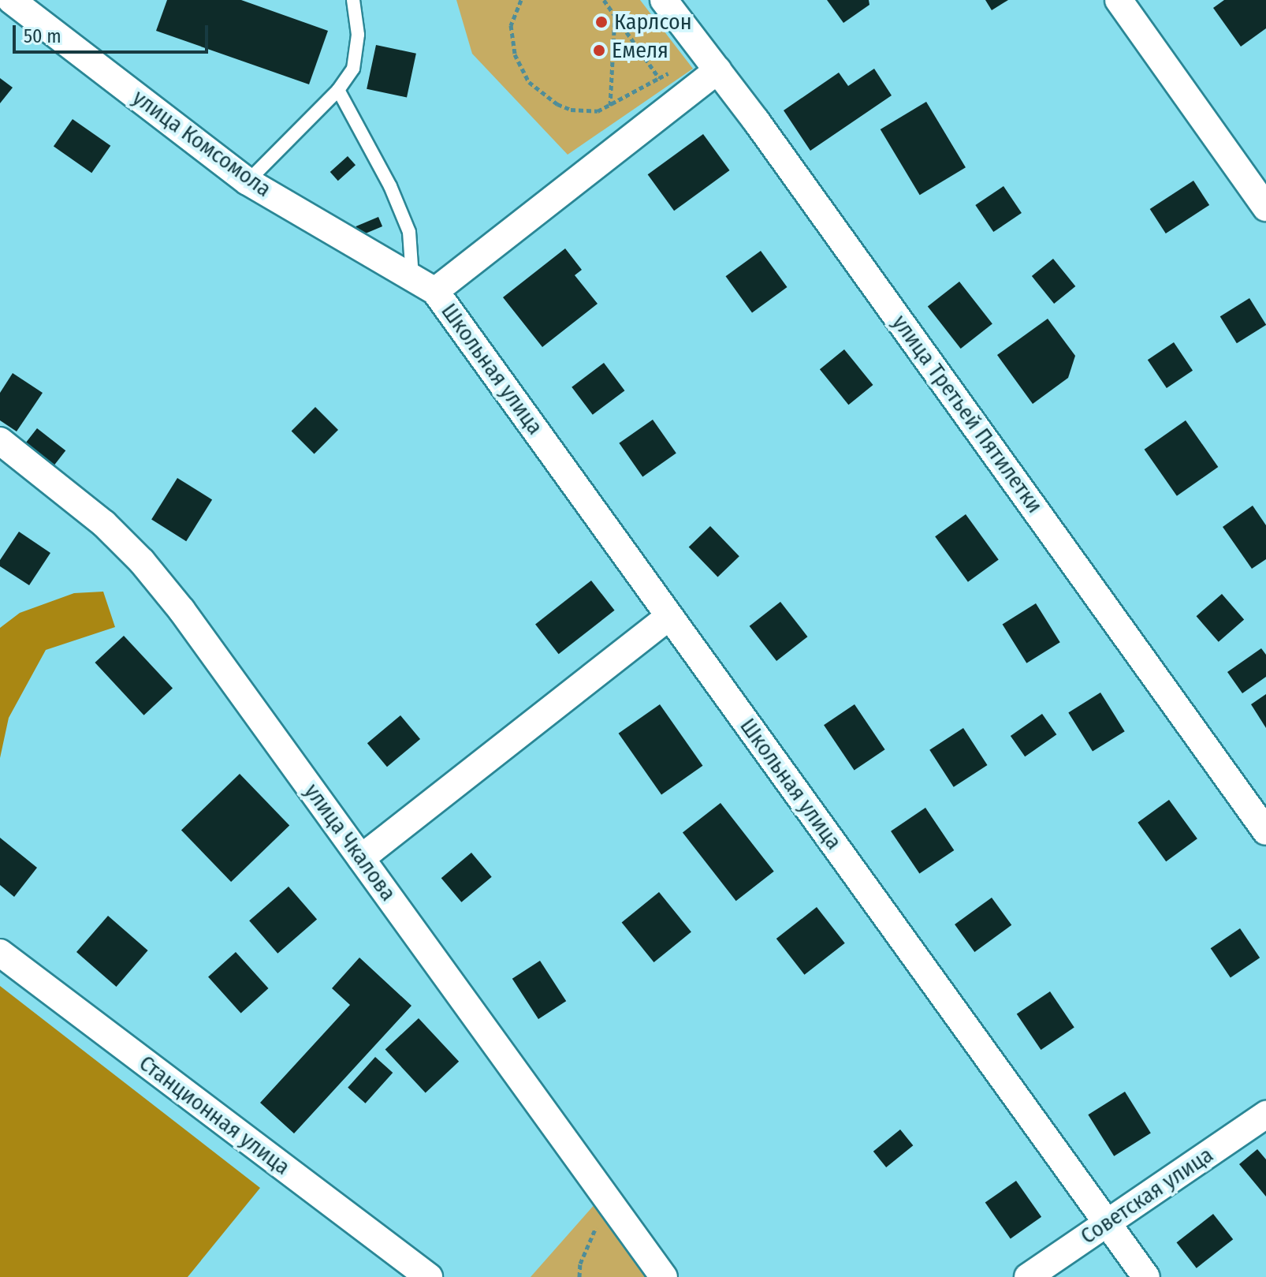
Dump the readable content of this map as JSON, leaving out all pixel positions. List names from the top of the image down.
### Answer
{
  "streets": {
    "street": [
      "улица Комсомола",
      "Школьная улица",
      "улица Третьей Пятилетки",
      "улица Чкалова",
      "Станционная улица",
      "Советская улица"
    ]
  },
  "crossings": [
    ["улица Комсомола", "Школьная улица"],
    ["Школьная улица", "Советская улица"]
  ],
  "places": ["Карлсон", "Емеля"],
  "scale_bar": "50 m"
}
